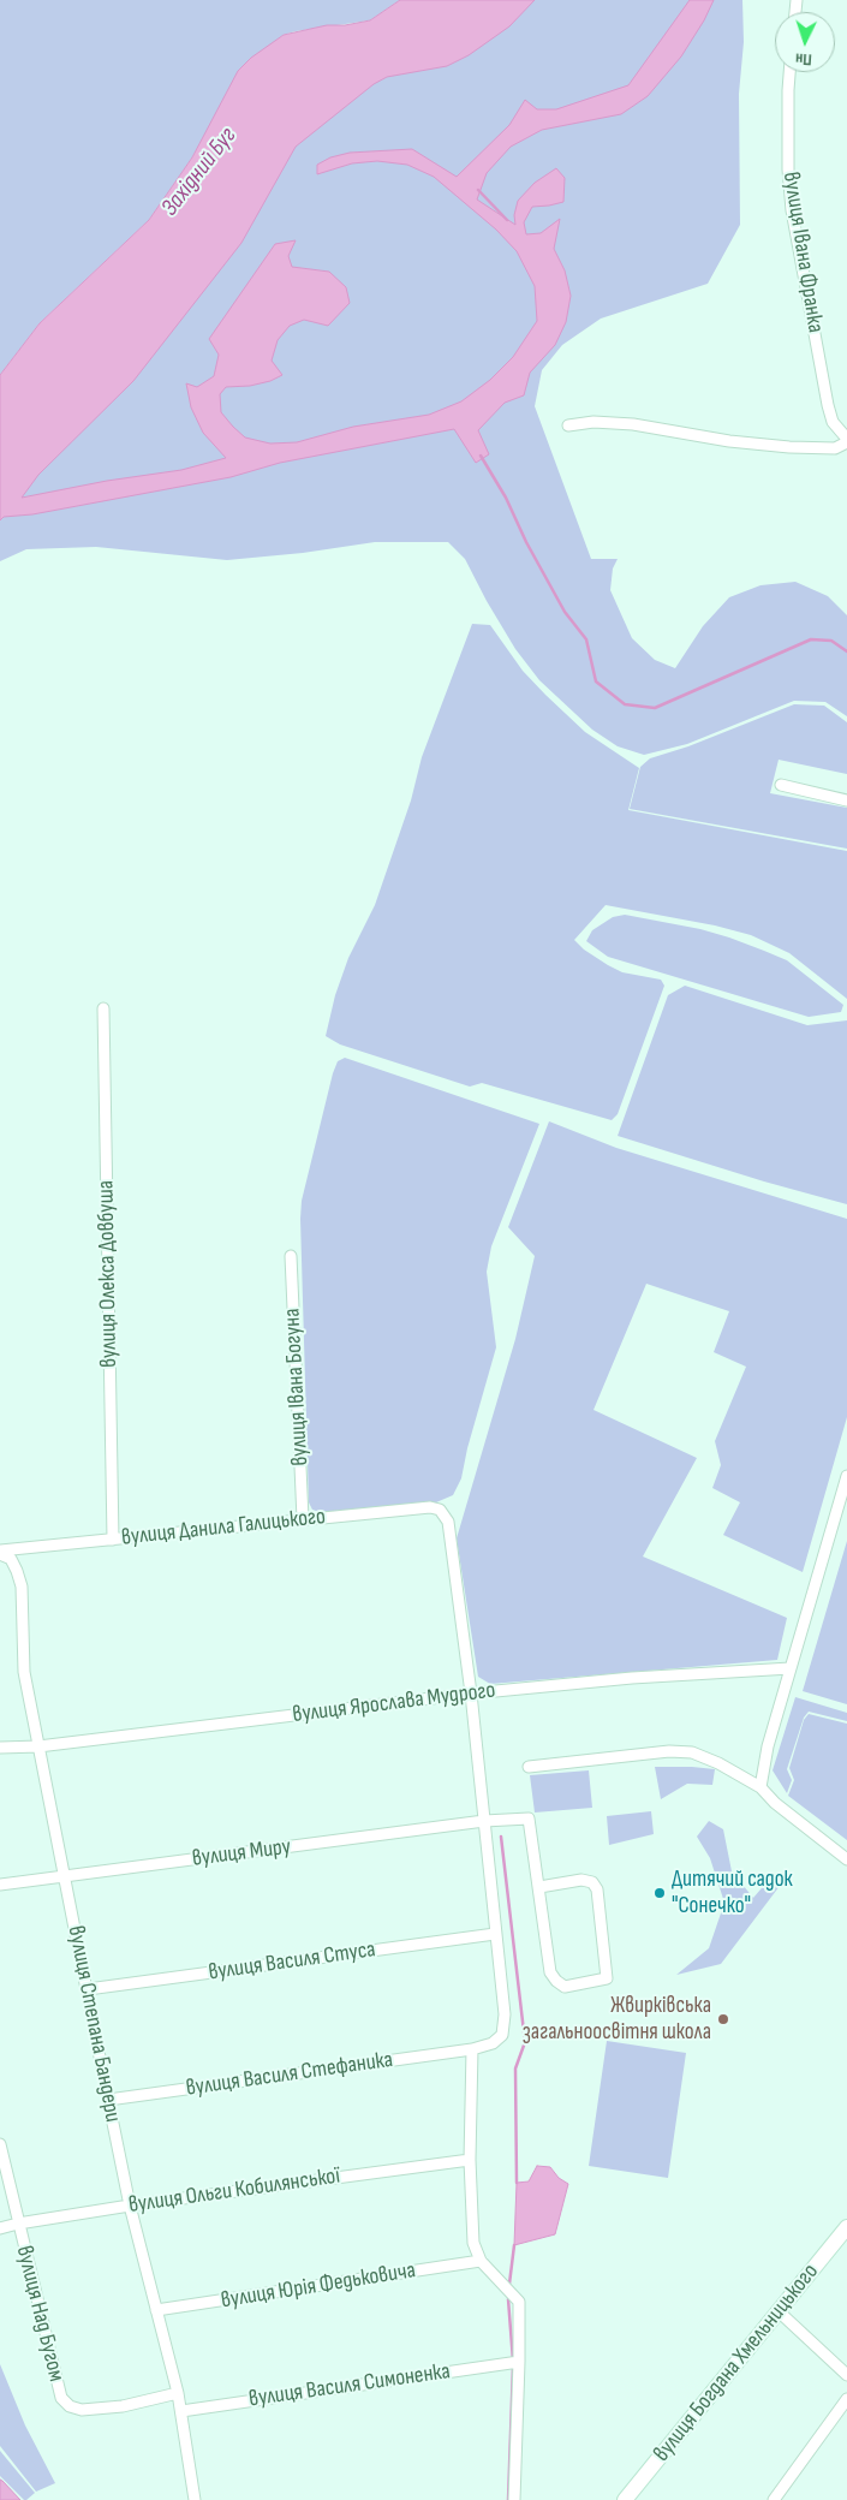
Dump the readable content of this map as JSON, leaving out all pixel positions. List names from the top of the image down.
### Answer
{
  "streets": {
    "street": [
      "вулиця Івана Франка",
      "вулиця Олекса Довбуша",
      "вулиця Івана Богуна",
      "вулиця Данила Галицького",
      "вулиця Ярослава Мудрого",
      "вулиця Миру",
      "вулиця Василя Стуса",
      "вулиця Степана Бандери",
      "вулиця Василя Стефаника",
      "вулиця Ольги Кобилянської",
      "вулиця Юрія Федьковича",
      "вулиця Над Бугом",
      "вулиця Богдана Хмельницького",
      "вулиця Василя Симоненка"
    ]
  },
  "crossings": [
    ["вулиця Олекса Довбуша", "вулиця Данила Галицького"],
    ["вулиця Івана Богуна", "вулиця Данила Галицького"],
    ["вулиця Данила Галицького", "вулиця Степана Бандери"],
    ["вулиця Данила Галицького", "вулиця Василя Стефаника"],
    ["вулиця Ярослава Мудрого", "вулиця Степана Бандери"],
    ["вулиця Ярослава Мудрого", "вулиця Василя Стефаника"],
    ["вулиця Миру", "вулиця Степана Бандери"],
    ["вулиця Миру", "вулиця Василя Стефаника"],
    ["вулиця Василя Стуса", "вулиця Степана Бандери"],
    ["вулиця Василя Стуса", "вулиця Василя Стефаника"],
    ["вулиця Степана Бандери", "вулиця Василя Стефаника"],
    ["вулиця Степана Бандери", "вулиця Ольги Кобилянської"],
    ["вулиця Степана Бандери", "вулиця Юрія Федьковича"],
    ["вулиця Степана Бандери", "вулиця Над Бугом"],
    ["вулиця Степана Бандери", "вулиця Василя Симоненка"],
    ["вулиця Ольги Кобилянської", "вулиця Над Бугом"]
  ],
  "water": ["Західний Буг"],
  "places": ["Дитячий садок \"Сонечко\"", "Жвирківська загальноосвітня школа"],
  "north": "bottom"
}
